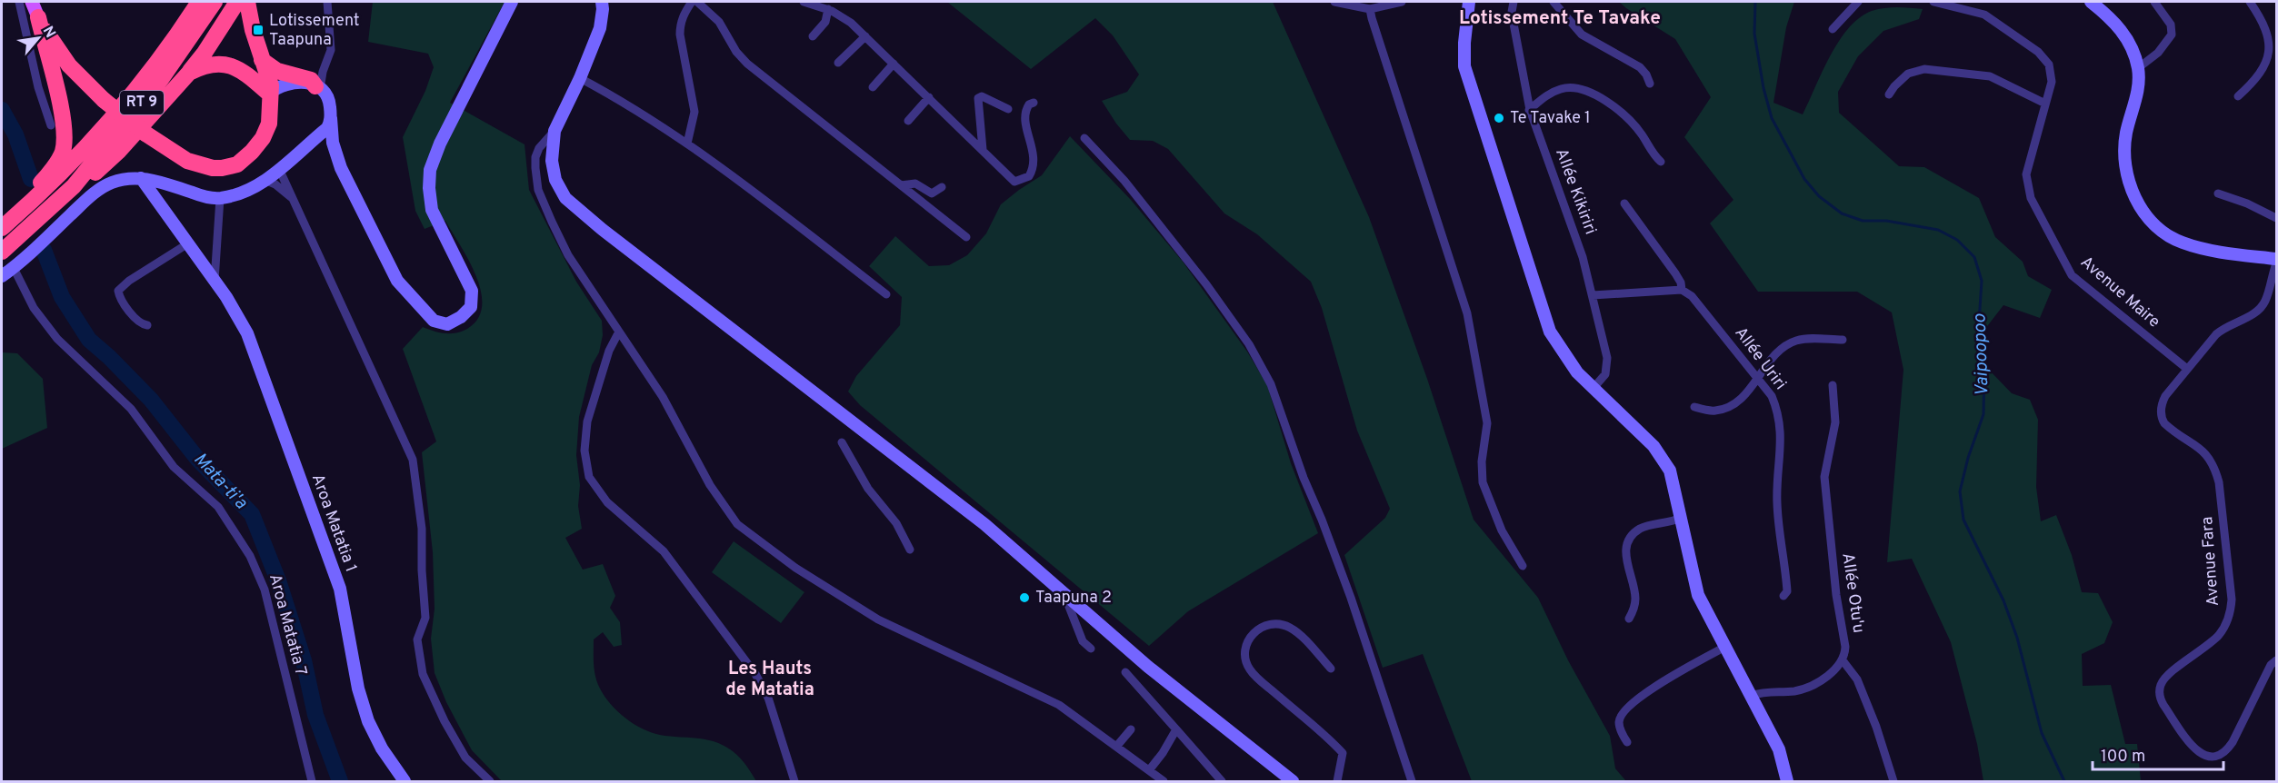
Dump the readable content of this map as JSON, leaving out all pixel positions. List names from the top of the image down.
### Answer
{
  "streets": {
    "highway": ["RT 9"],
    "main road": ["Aroa Matatia 1"],
    "street": [
      "Allée Kikiriri",
      "Avenue Maire",
      "Allée Uriri",
      "Avenue Fara",
      "Allée Otu'u",
      "Aroa Matatia 7"
    ]
  },
  "crossings": [
    ["Avenue Maire", "Avenue Fara"]
  ],
  "districts": ["Lotissement Te Tavake", "Les Hauts de Matatia"],
  "water": ["Vaipoopoo", "Mata-ti'a"],
  "places": {
    "transit": ["Lotissement Taapuna"],
    "other": ["Te Tavake 1", "Taapuna 2"]
  },
  "scale_bar": "100 m",
  "north": "top right"
}
